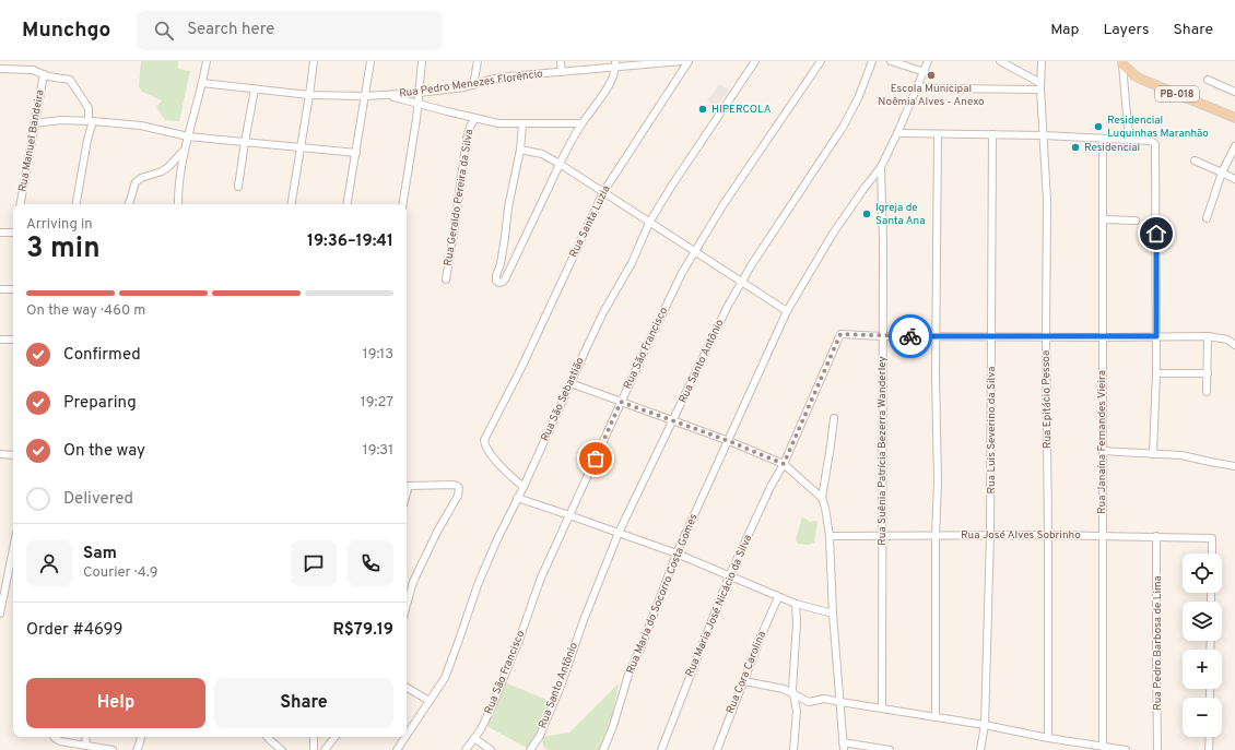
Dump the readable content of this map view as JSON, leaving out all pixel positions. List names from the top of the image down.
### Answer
{
  "streets": {
    "main road": ["PB-018"],
    "street": [
      "Rua Pedro Menezes Florêncio",
      "Rua Manuel Bandeira",
      "Rua Geraldo Pereira da Silva",
      "Rua Santa Luzia",
      "Rua São Francisco",
      "Rua Santo Antônio",
      "Rua São Sebastião",
      "Rua Epitácio Pessoa",
      "Rua Luis Severino da Silva",
      "Rua Janaína Fernandes Vieira",
      "Rua Suênia Patrícia Bezerra Wanderley",
      "Rua José Alves Sobrinho",
      "Rua Maria do Socorro Costa Gomes",
      "Rua Maria José Nicácio da Silva",
      "Rua Pedro Barbosa de Lima",
      "Rua Cora Carolina"
    ]
  },
  "crossings": [
    ["Rua Santa Luzia", "Rua São Sebastião"],
    ["Rua Epitácio Pessoa", "Rua José Alves Sobrinho"],
    ["Rua Luis Severino da Silva", "Rua José Alves Sobrinho"],
    ["Rua Janaína Fernandes Vieira", "Rua José Alves Sobrinho"],
    ["Rua Suênia Patrícia Bezerra Wanderley", "Rua José Alves Sobrinho"],
    ["Rua Suênia Patrícia Bezerra Wanderley", "Rua Maria do Socorro Costa Gomes"],
    ["Rua Suênia Patrícia Bezerra Wanderley", "Rua Maria José Nicácio da Silva"],
    ["Rua José Alves Sobrinho", "Rua Pedro Barbosa de Lima"]
  ],
  "places": [
    "Escola Municipal Noêmia Alves - Anexo",
    "HIPERCOLA",
    "Residencial Luquinhas Maranhão",
    "Residencial",
    "Igreja de Santa Ana"
  ],
  "page": {
    "header": "Munchgo",
    "search": "Search here",
    "nav": ["Map", "Layers", "Share"],
    "heading": ["3 min", "Arriving in", "19:36–19:41"],
    "panel": [
      "Sam",
      "Courier · 4.9",
      "Order #4699",
      "R$79.19"
    ],
    "bar": "On the way · 460 m",
    "list": [
      ["Confirmed", "19:13"],
      ["Preparing", "19:27"],
      ["On the way", "19:31"],
      "Delivered"
    ],
    "map_buttons": ["+", "−"],
    "buttons": ["Help", "Share"]
  }
}
